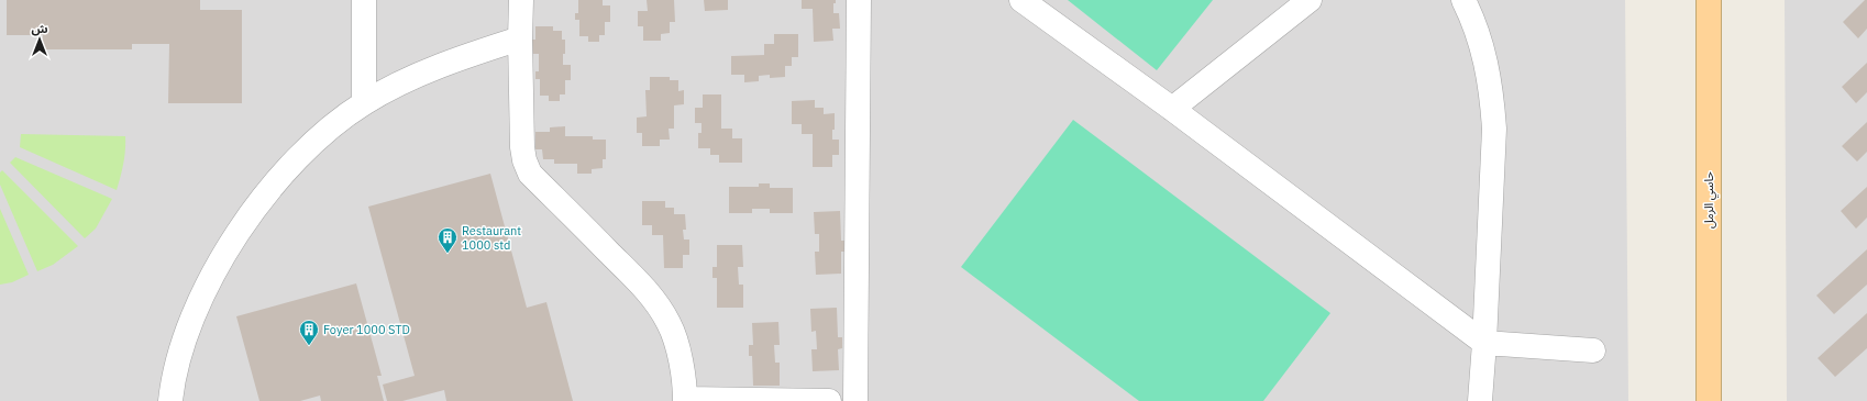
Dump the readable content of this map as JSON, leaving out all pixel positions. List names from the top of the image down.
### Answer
{
  "streets": {
    "main road": ["حاسي الرمل"]
  },
  "places": {
    "building": ["Restaurant 1000 std", "Foyer 1000 STD"]
  },
  "north": "top"
}
